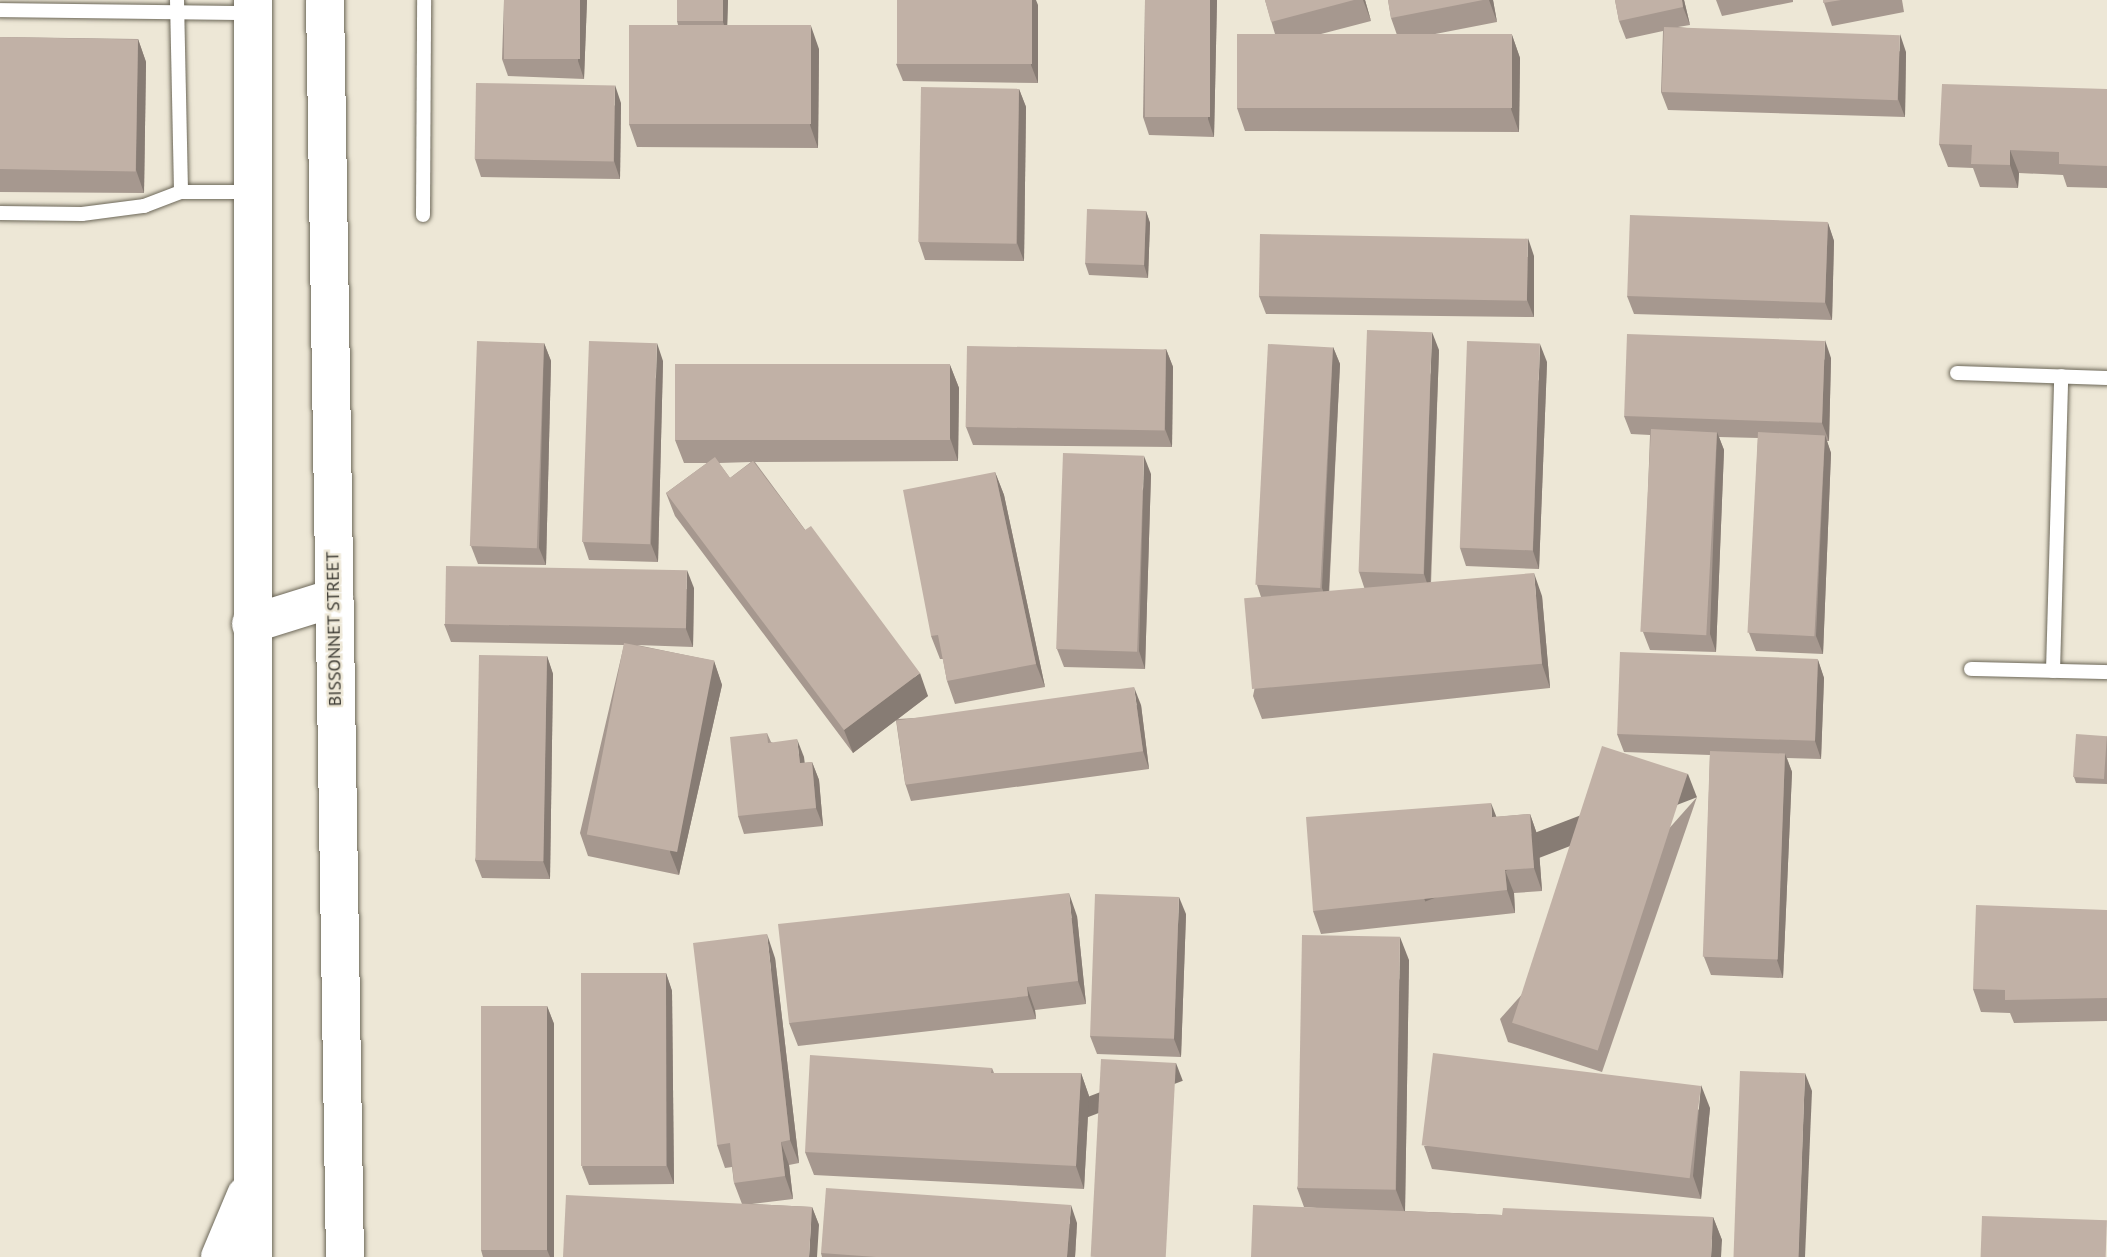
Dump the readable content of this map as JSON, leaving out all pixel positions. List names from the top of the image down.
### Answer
{
  "streets": {
    "main road": ["BISSONNET STREET"]
  }
}
